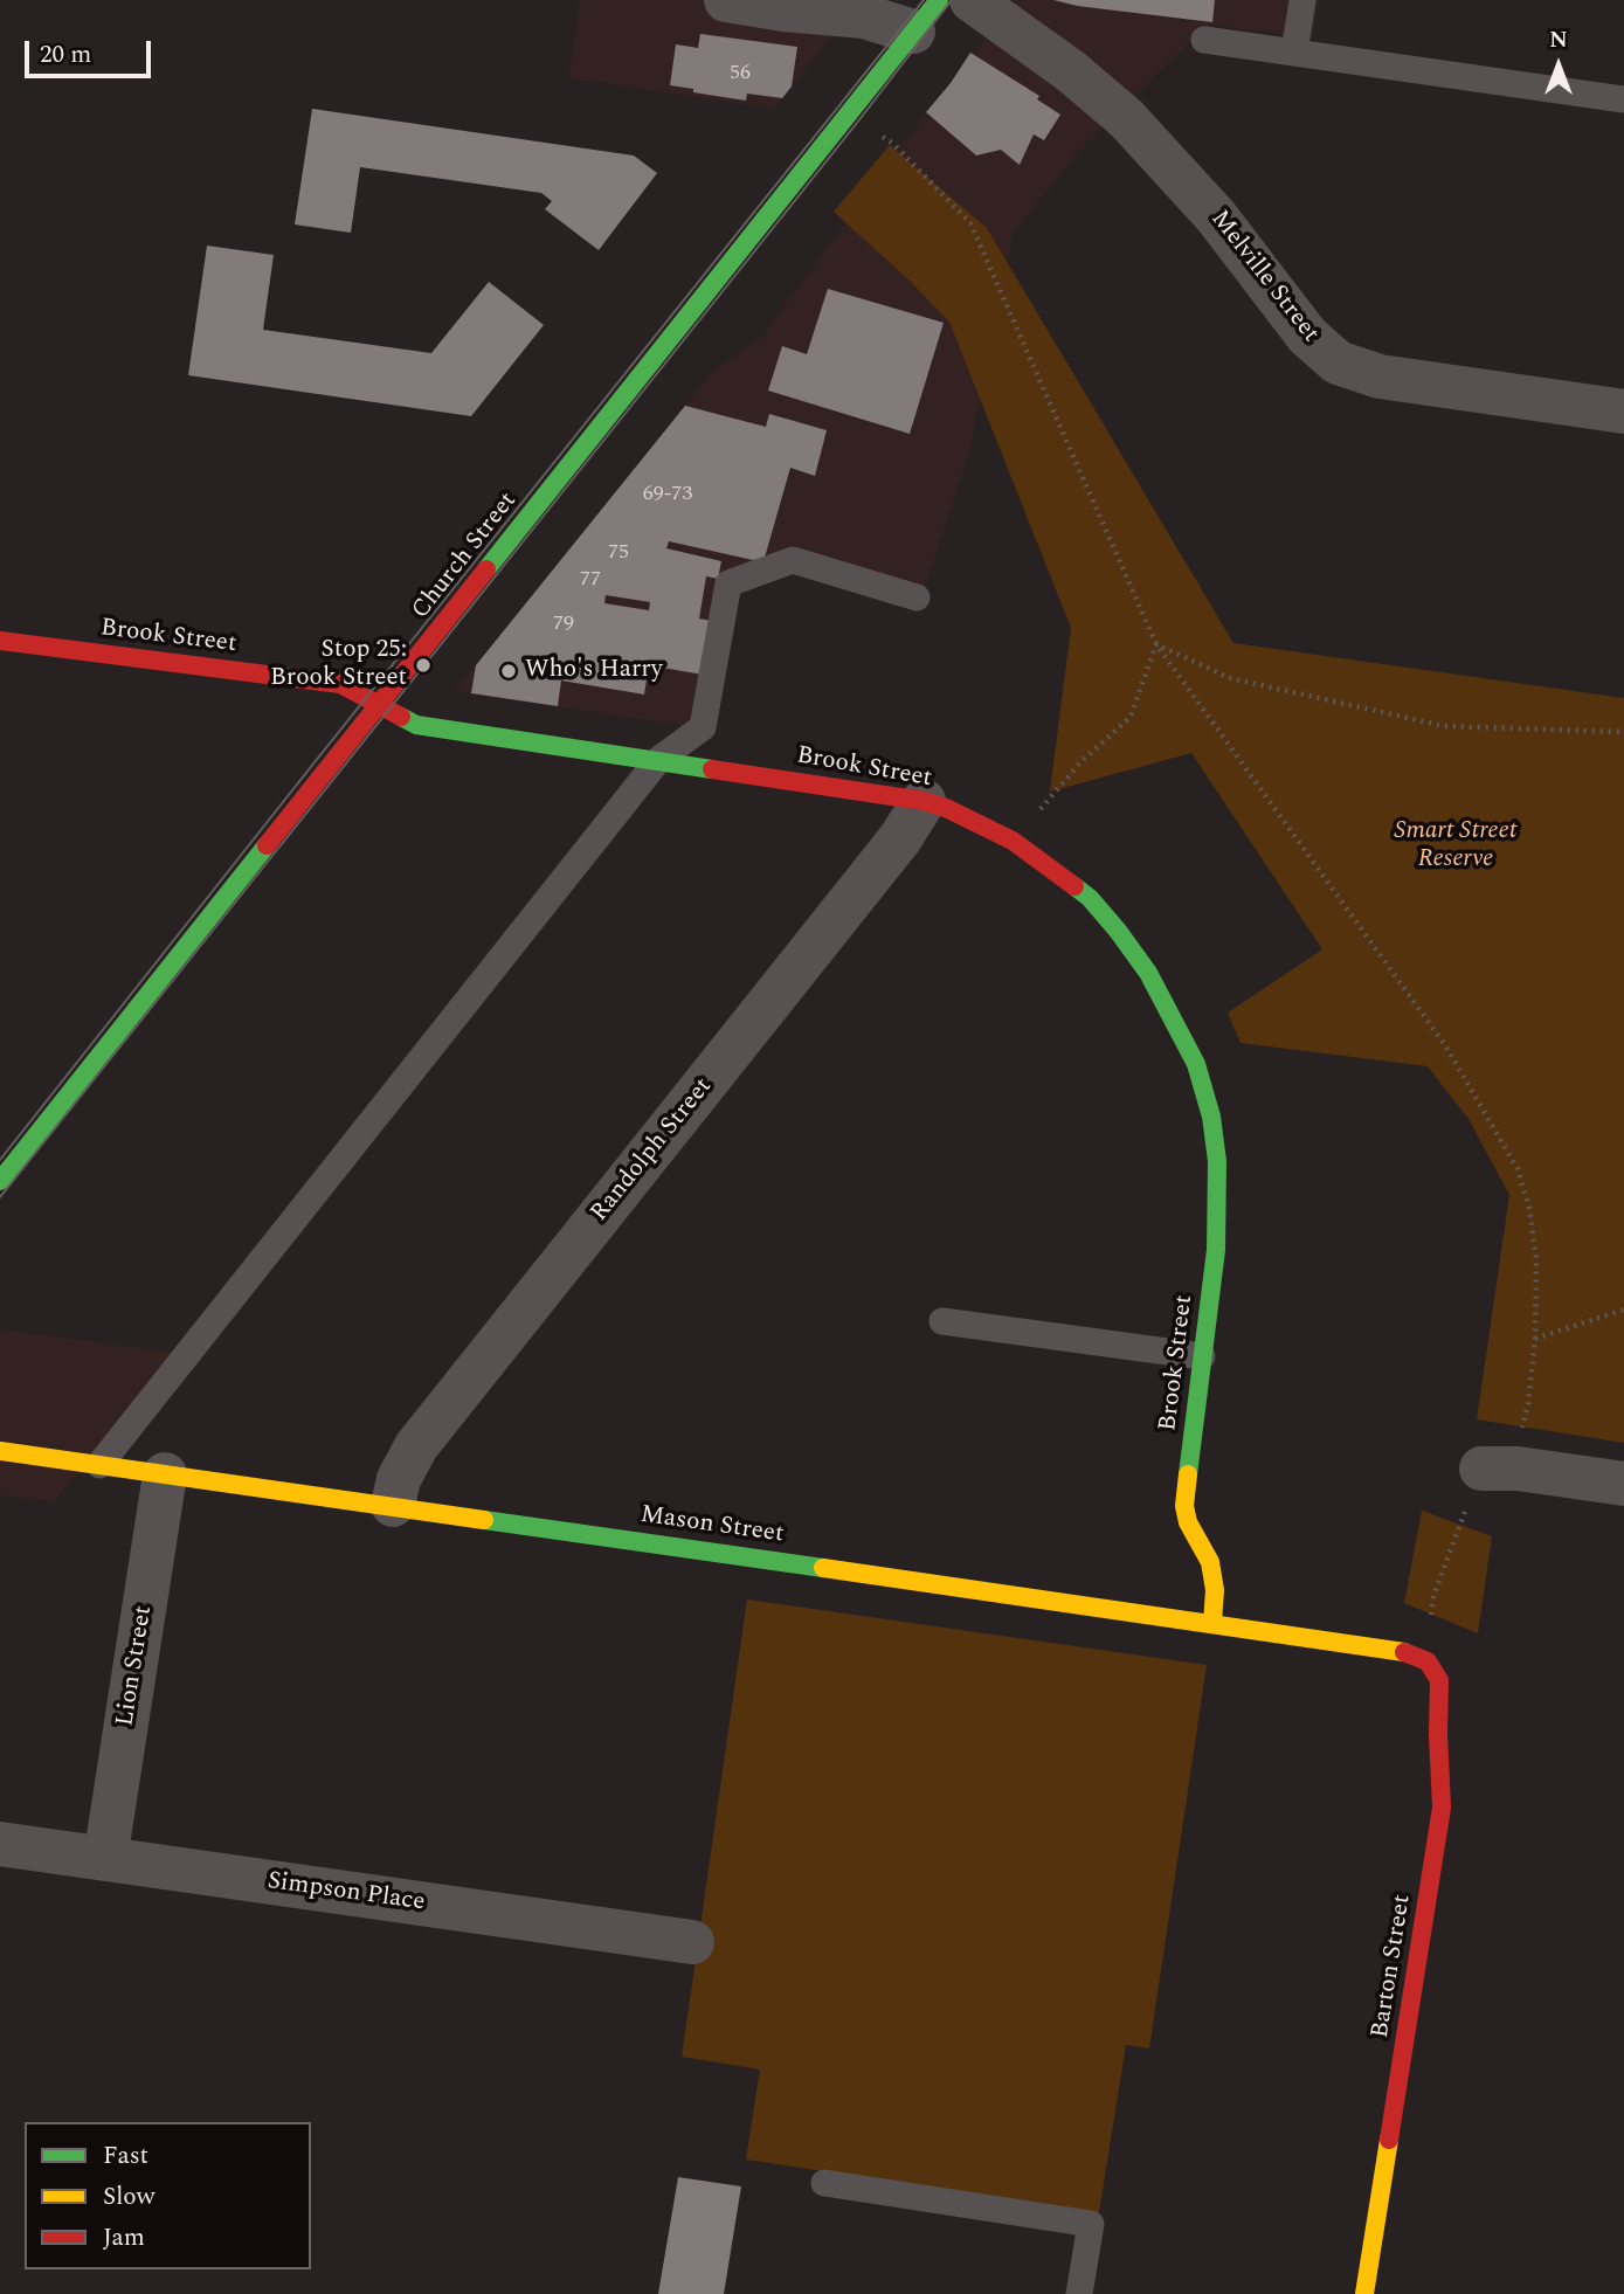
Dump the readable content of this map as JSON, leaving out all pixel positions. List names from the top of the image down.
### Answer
{
  "streets": {
    "street": [
      "Melville Street",
      "Church Street",
      "Brook Street",
      "Randolph Street",
      "Mason Street",
      "Lion Street",
      "Simpson Place",
      "Barton Street"
    ]
  },
  "crossings": [
    ["Church Street", "Brook Street"],
    ["Brook Street", "Randolph Street"],
    ["Brook Street", "Mason Street"],
    ["Randolph Street", "Mason Street"],
    ["Mason Street", "Lion Street"],
    ["Mason Street", "Barton Street"],
    ["Lion Street", "Simpson Place"]
  ],
  "parks": ["Smart Street Reserve"],
  "places": ["Stop 25: Brook Street", "Who's Harry"],
  "house_numbers": [
    "56",
    "69-73",
    "75",
    "77",
    "79"
  ],
  "legend": ["Fast", "Slow", "Jam"],
  "scale_bar": "20 m",
  "north": "top"
}
